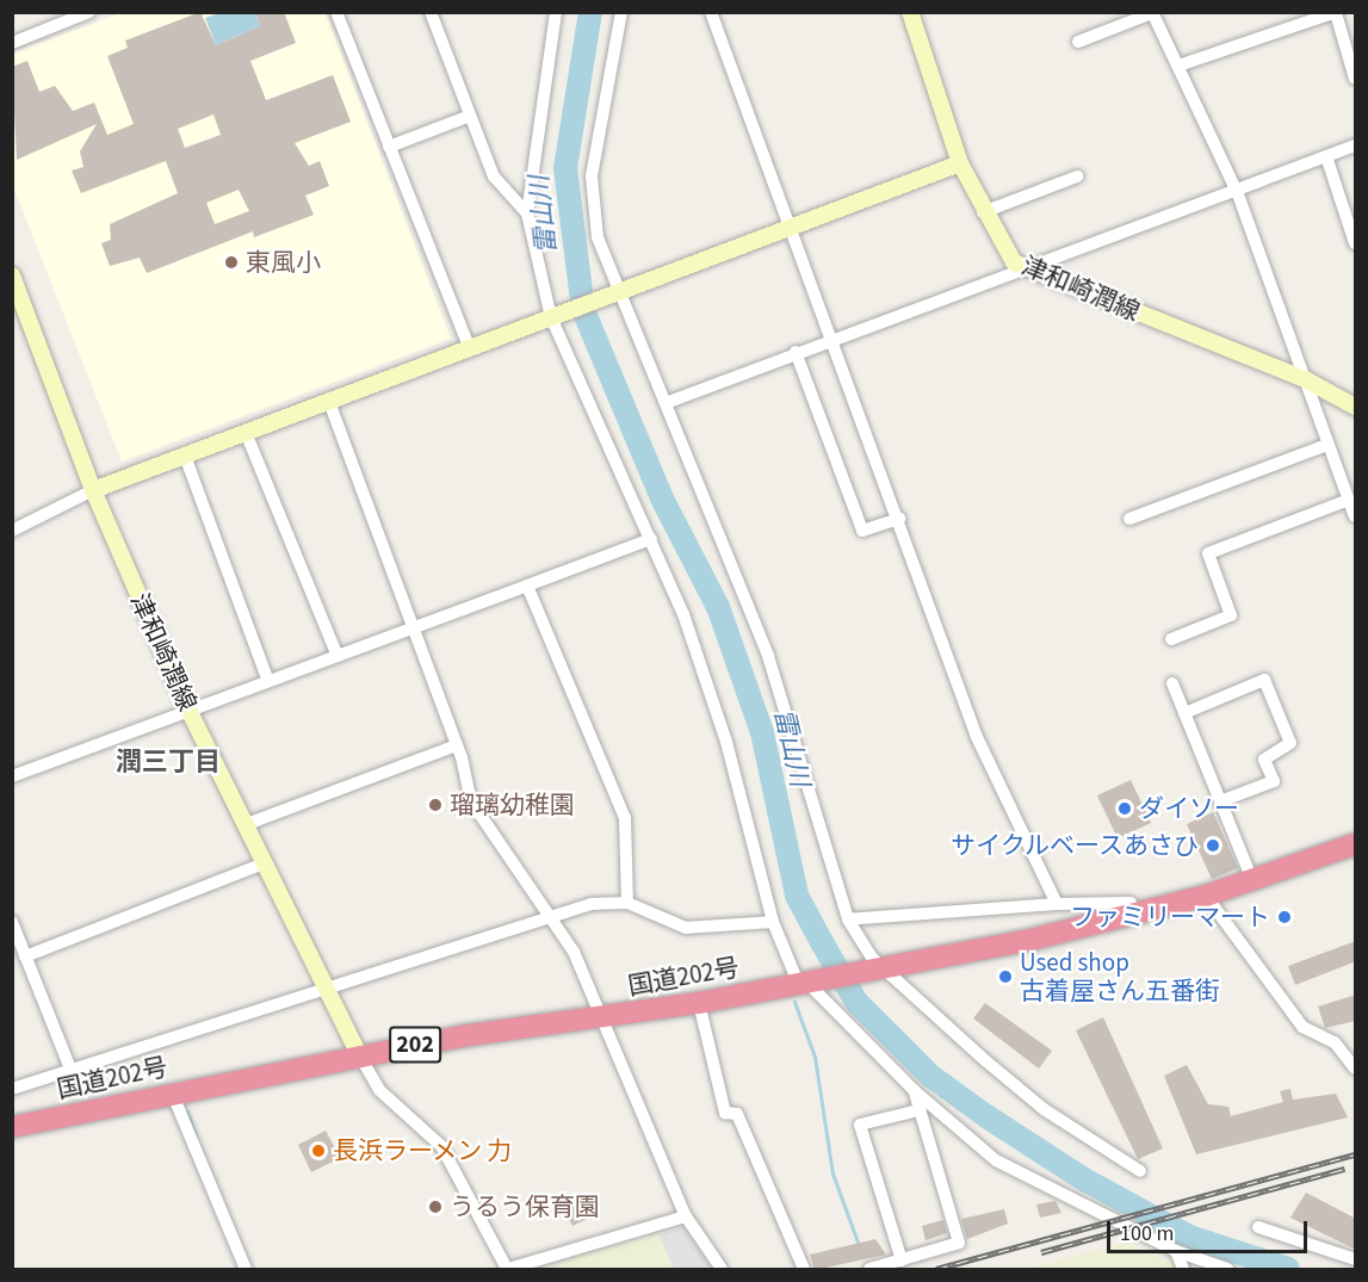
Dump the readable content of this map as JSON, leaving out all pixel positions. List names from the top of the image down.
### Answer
{
  "streets": {
    "highway": ["国道202号", "202"],
    "main road": ["津和崎潤線"]
  },
  "crossings": [
    ["津和崎潤線", "国道202号"]
  ],
  "districts": ["潤三丁目"],
  "water": ["雷山川"],
  "places": [
    "東風小",
    "瑠璃幼稚園",
    "ダイソー",
    "サイクルベースあさひ",
    "ファミリーマート",
    "Used shop 古着屋さん五番街",
    "長浜ラーメン 力",
    "うるう保育園"
  ],
  "scale_bar": "100 m"
}
